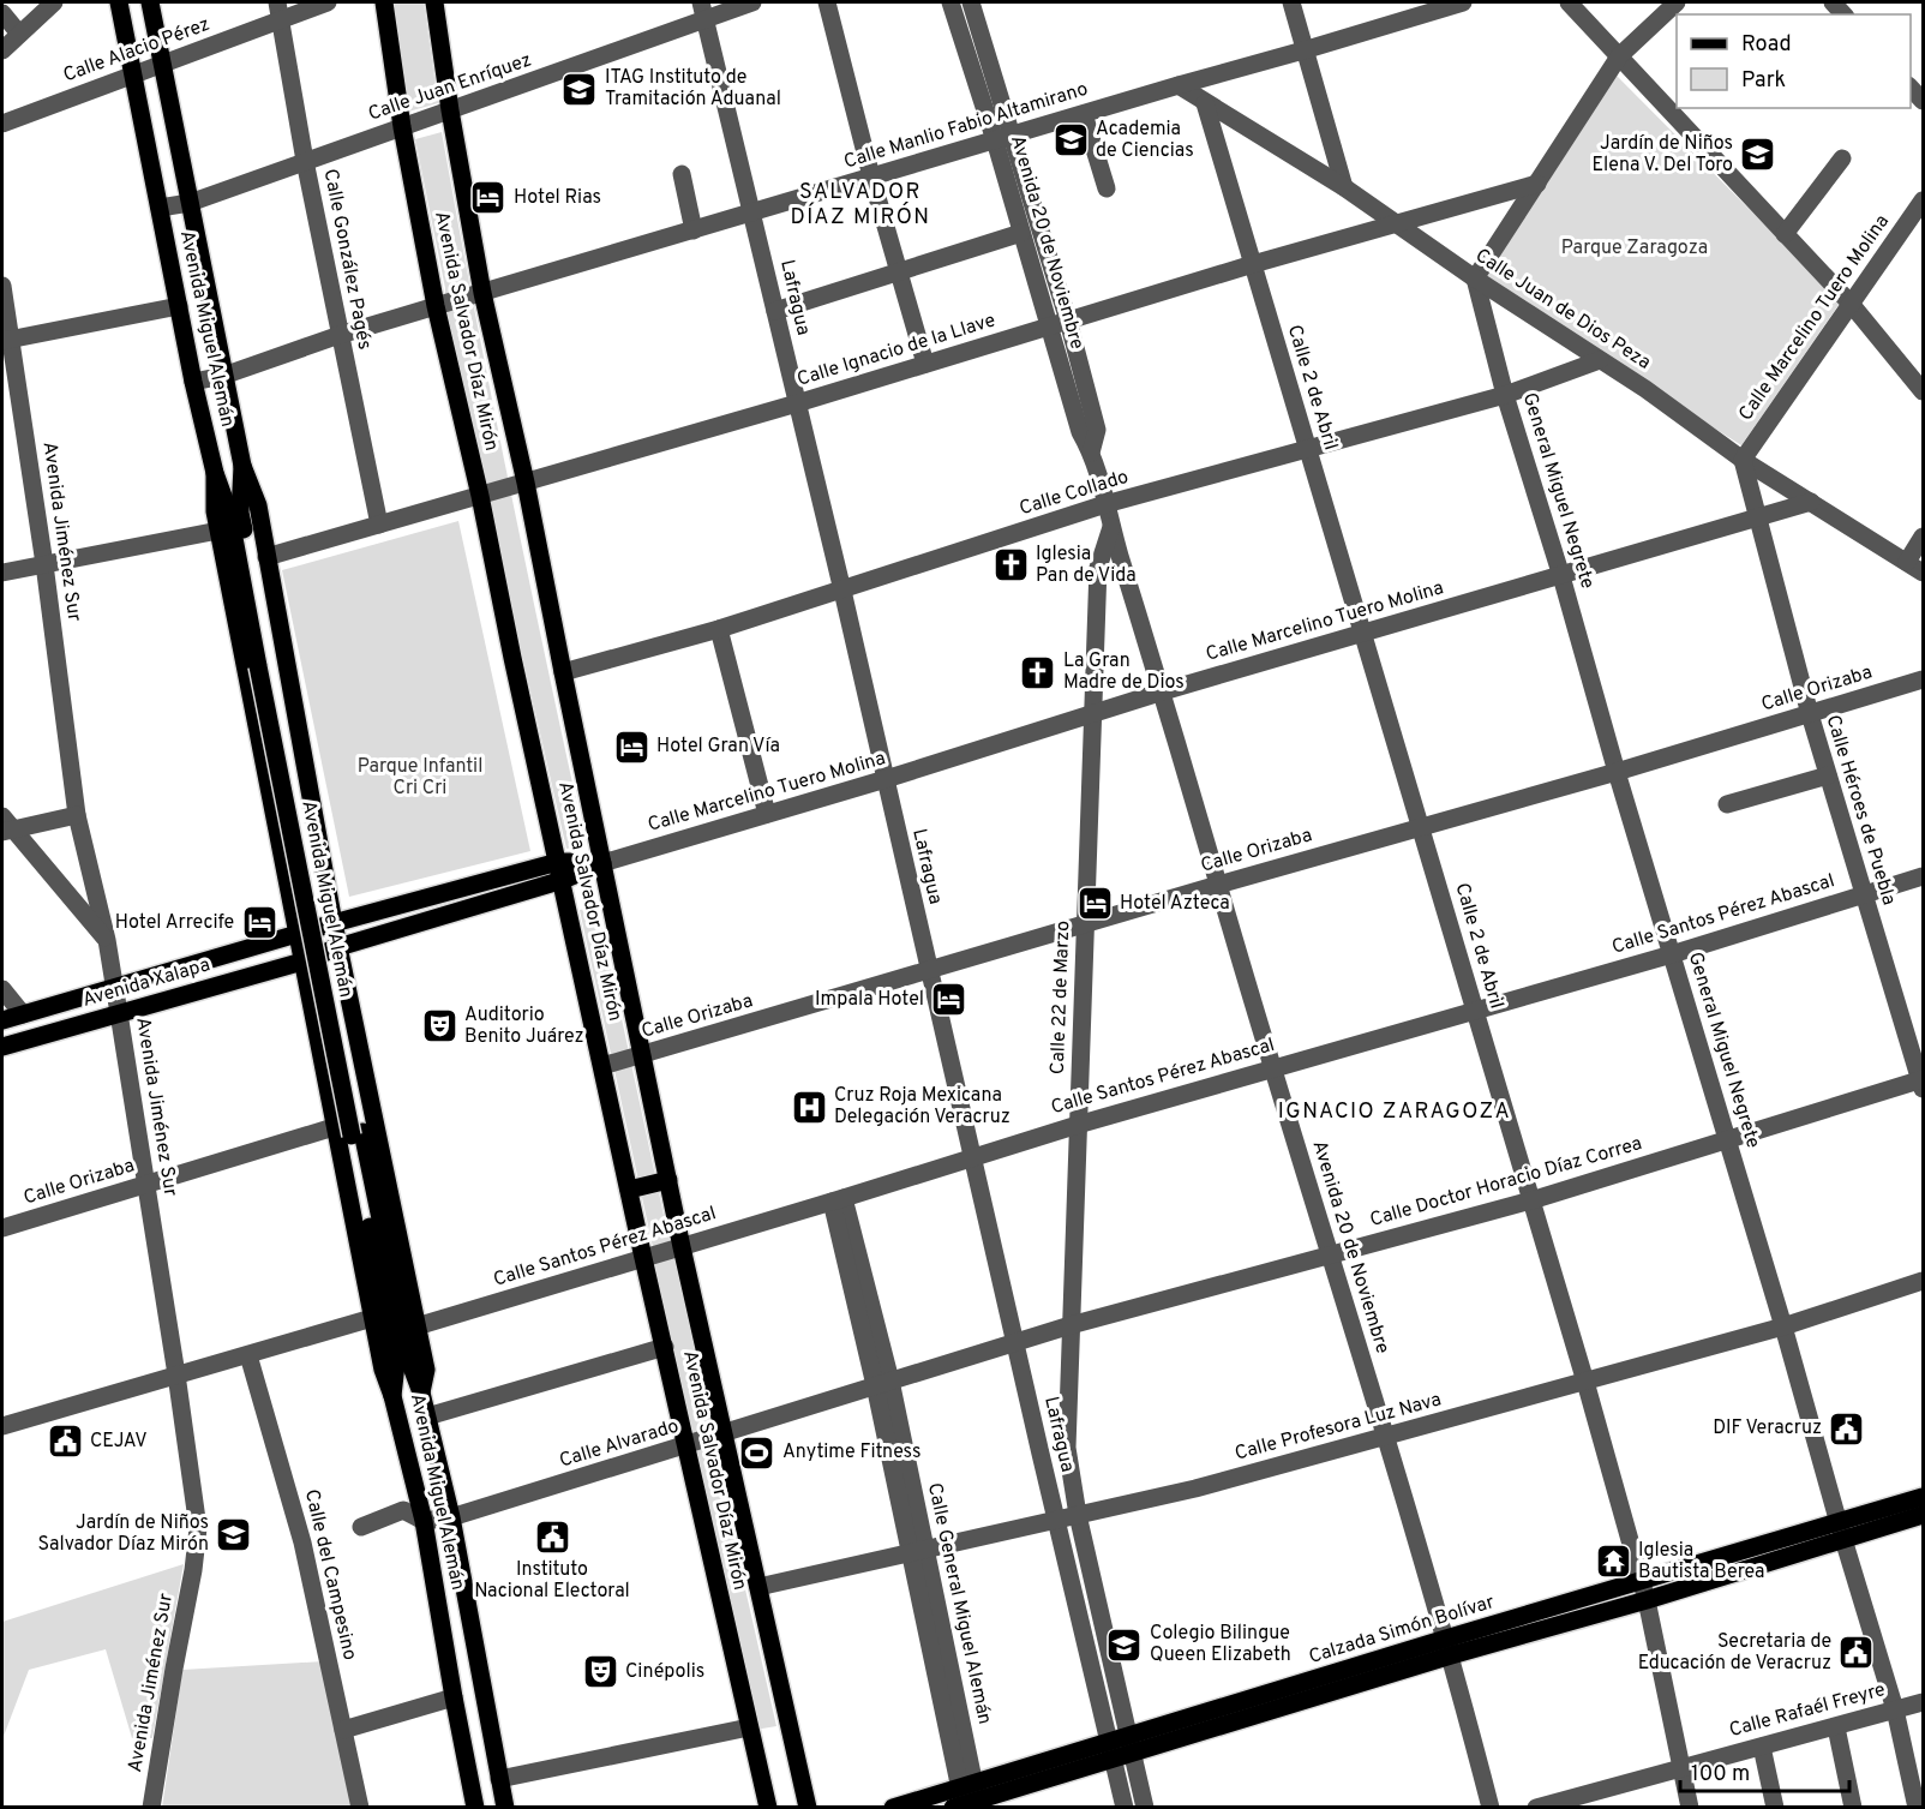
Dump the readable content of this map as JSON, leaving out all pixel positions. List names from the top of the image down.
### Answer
{
  "streets": {
    "main road": [
      "Calle Marcelino Tuero Molina",
      "Avenida Miguel Alemán",
      "Avenida Salvador Díaz Mirón",
      "Avenida Xalapa",
      "Calzada Simón Bolívar"
    ],
    "street": [
      "Calle Alacio Pérez",
      "Calle Juan Enríquez",
      "Calle Manlio Fabio Altamirano",
      "Avenida 20 de Noviembre",
      "Calle González Pagés",
      "Lafragua",
      "Calle Juan de Dios Peza",
      "Calle Ignacio de la Llave",
      "Calle 2 de Abril",
      "General Miguel Negrete",
      "Calle Collado",
      "Avenida Jiménez Sur",
      "Calle Orizaba",
      "Calle Héroes de Puebla",
      "Calle Santos Pérez Abascal",
      "Calle 22 de Marzo",
      "Calle Doctor Horacio Díaz Correa",
      "Calle Profesora Luz Nava",
      "Calle Alvarado",
      "Calle del Campesino",
      "Calle General Miguel Alemán",
      "Calle Rafaél Freyre"
    ]
  },
  "crossings": [
    ["Calle Alacio Pérez", "Calle González Pagés"],
    ["Calle Alacio Pérez", "Avenida Miguel Alemán"],
    ["Calle Juan Enríquez", "Calle González Pagés"],
    ["Calle Juan Enríquez", "Lafragua"],
    ["Calle Juan Enríquez", "Avenida Miguel Alemán"],
    ["Calle Juan Enríquez", "Avenida Salvador Díaz Mirón"],
    ["Calle Manlio Fabio Altamirano", "Avenida 20 de Noviembre"],
    ["Calle Manlio Fabio Altamirano", "Calle González Pagés"],
    ["Calle Manlio Fabio Altamirano", "Lafragua"],
    ["Calle Manlio Fabio Altamirano", "Calle Juan de Dios Peza"],
    ["Calle Manlio Fabio Altamirano", "Avenida Miguel Alemán"],
    ["Calle Manlio Fabio Altamirano", "Avenida Salvador Díaz Mirón"],
    ["Avenida 20 de Noviembre", "Calle Marcelino Tuero Molina"],
    ["Avenida 20 de Noviembre", "Calle Ignacio de la Llave"],
    ["Avenida 20 de Noviembre", "Calle Collado"],
    ["Avenida 20 de Noviembre", "Calle Orizaba"],
    ["Avenida 20 de Noviembre", "Calle Santos Pérez Abascal"],
    ["Avenida 20 de Noviembre", "Calle 22 de Marzo"],
    ["Avenida 20 de Noviembre", "Calle Doctor Horacio Díaz Correa"],
    ["Avenida 20 de Noviembre", "Calle Profesora Luz Nava"],
    ["Avenida 20 de Noviembre", "Calzada Simón Bolívar"],
    ["Calle González Pagés", "Calle Ignacio de la Llave"],
    ["Lafragua", "Calle Marcelino Tuero Molina"],
    ["Lafragua", "Calle Ignacio de la Llave"],
    ["Lafragua", "Calle Collado"],
    ["Lafragua", "Calle Orizaba"],
    ["Lafragua", "Calle Santos Pérez Abascal"],
    ["Lafragua", "Calle Doctor Horacio Díaz Correa"],
    ["Lafragua", "Calle Profesora Luz Nava"],
    ["Lafragua", "Calle Alvarado"],
    ["Lafragua", "Calzada Simón Bolívar"],
    ["Calle Juan de Dios Peza", "Calle Marcelino Tuero Molina"],
    ["Calle Juan de Dios Peza", "Calle Ignacio de la Llave"],
    ["Calle Juan de Dios Peza", "Calle 2 de Abril"],
    ["Calle Juan de Dios Peza", "General Miguel Negrete"],
    ["Calle Juan de Dios Peza", "Calle Collado"],
    ["Calle Juan de Dios Peza", "Calle Héroes de Puebla"],
    ["Calle Marcelino Tuero Molina", "Avenida Salvador Díaz Mirón"],
    ["Calle Marcelino Tuero Molina", "Calle 2 de Abril"],
    ["Calle Marcelino Tuero Molina", "General Miguel Negrete"],
    ["Calle Marcelino Tuero Molina", "Calle Héroes de Puebla"],
    ["Calle Marcelino Tuero Molina", "Avenida Xalapa"],
    ["Calle Marcelino Tuero Molina", "Calle 22 de Marzo"],
    ["Avenida Miguel Alemán", "Calle Alvarado"],
    ["Avenida Salvador Díaz Mirón", "Calle Ignacio de la Llave"],
    ["Avenida Salvador Díaz Mirón", "Calle Collado"],
    ["Avenida Salvador Díaz Mirón", "Calle Orizaba"],
    ["Avenida Salvador Díaz Mirón", "Calle Santos Pérez Abascal"],
    ["Avenida Salvador Díaz Mirón", "Calle Profesora Luz Nava"],
    ["Avenida Salvador Díaz Mirón", "Calle Alvarado"],
    ["Calle Ignacio de la Llave", "Calle 2 de Abril"],
    ["Calle 2 de Abril", "Calle Collado"],
    ["Calle 2 de Abril", "Calle Orizaba"],
    ["Calle 2 de Abril", "Calle Santos Pérez Abascal"],
    ["Calle 2 de Abril", "Calle Doctor Horacio Díaz Correa"],
    ["Calle 2 de Abril", "Calle Profesora Luz Nava"],
    ["Calle 2 de Abril", "Calzada Simón Bolívar"],
    ["Calle 2 de Abril", "Calle Rafaél Freyre"],
    ["General Miguel Negrete", "Calle Collado"],
    ["General Miguel Negrete", "Calle Orizaba"],
    ["General Miguel Negrete", "Calle Santos Pérez Abascal"],
    ["General Miguel Negrete", "Calle Doctor Horacio Díaz Correa"],
    ["General Miguel Negrete", "Calle Profesora Luz Nava"],
    ["General Miguel Negrete", "Calzada Simón Bolívar"],
    ["General Miguel Negrete", "Calle Rafaél Freyre"],
    ["Avenida Jiménez Sur", "Calle Orizaba"],
    ["Avenida Jiménez Sur", "Avenida Xalapa"],
    ["Calle Orizaba", "Calle Héroes de Puebla"],
    ["Calle Orizaba", "Calle 22 de Marzo"],
    ["Calle Héroes de Puebla", "Calle Santos Pérez Abascal"],
    ["Calle Héroes de Puebla", "Calle Doctor Horacio Díaz Correa"],
    ["Calle Santos Pérez Abascal", "Calle 22 de Marzo"],
    ["Calle Santos Pérez Abascal", "Calle General Miguel Alemán"],
    ["Calle 22 de Marzo", "Calle Doctor Horacio Díaz Correa"],
    ["Calle 22 de Marzo", "Calle Profesora Luz Nava"],
    ["Calle Doctor Horacio Díaz Correa", "Calle Alvarado"],
    ["Calle Profesora Luz Nava", "Calle General Miguel Alemán"],
    ["Calle Alvarado", "Calle General Miguel Alemán"],
    ["Calle General Miguel Alemán", "Calzada Simón Bolívar"]
  ],
  "districts": ["SALVADOR DÍAZ MIRÓN", "IGNACIO ZARAGOZA"],
  "parks": ["Parque Zaragoza", "Parque Infantil Cri Cri"],
  "places": {
    "school or university": [
      "ITAG Instituto de Tramitación Aduanal",
      "Academia de Ciencias",
      "Jardín de Niños Elena V. Del Toro",
      "Jardín de Niños Salvador Díaz Mirón",
      "Colegio Bilingue Queen Elizabeth"
    ],
    "hotel": [
      "Hotel Rias",
      "Hotel Gran Vía",
      "Hotel Azteca",
      "Hotel Arrecife",
      "Impala Hotel"
    ],
    "church": ["Iglesia Pan de Vida", "La Gran Madre de Dios"],
    "theatre": ["Auditorio Benito Juárez", "Cinépolis"],
    "hospital": ["Cruz Roja Mexicana Delegación Veracruz"],
    "public building": [
      "DIF Veracruz",
      "CEJAV",
      "Instituto Nacional Electoral",
      "Secretaria de Educación de Veracruz"
    ],
    "sports": ["Anytime Fitness"],
    "temple": ["Iglesia Bautista Berea"]
  },
  "legend": ["Road", "Park"],
  "scale_bar": "100 m"
}
